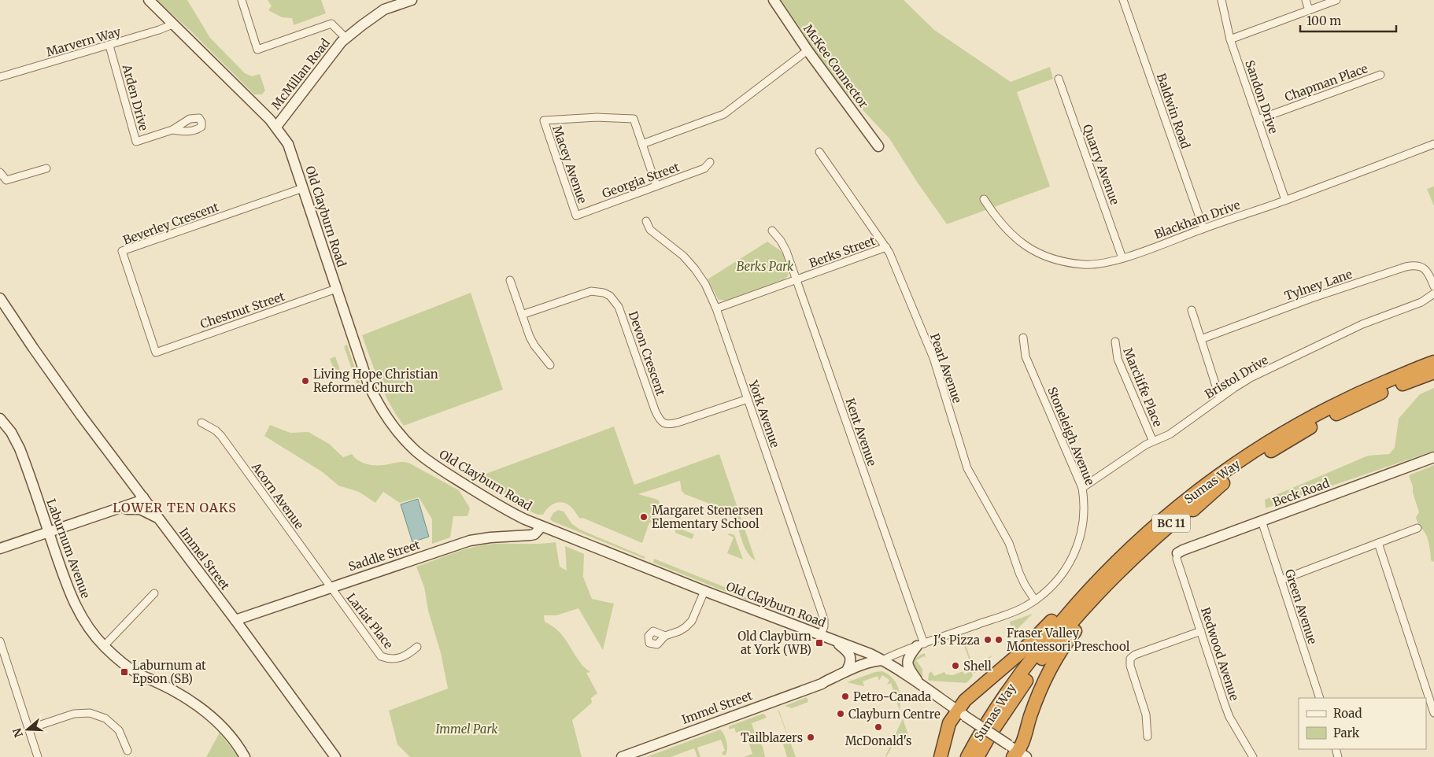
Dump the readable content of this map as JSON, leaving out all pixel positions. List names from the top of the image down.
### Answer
{
  "streets": {
    "highway": ["Sumas Way", "BC 11"],
    "street": [
      "Marvern Way",
      "McKee Connector",
      "McMillan Road",
      "Chapman Place",
      "Sandon Drive",
      "Arden Drive",
      "Baldwin Road",
      "Macey Avenue",
      "Quarry Avenue",
      "Georgia Street",
      "Old Clayburn Road",
      "Blackham Drive",
      "Beverley Crescent",
      "Berks Street",
      "Tylney Lane",
      "Chestnut Street",
      "Devon Crescent",
      "Pearl Avenue",
      "Bristol Drive",
      "Marcliffe Place",
      "York Avenue",
      "Kent Avenue",
      "Stoneleigh Avenue",
      "Beck Road",
      "Acorn Avenue",
      "Laburnum Avenue",
      "Saddle Street",
      "Immel Street",
      "Green Avenue",
      "Lariat Place",
      "Redwood Avenue"
    ]
  },
  "crossings": [
    ["Marvern Way", "Arden Drive"],
    ["Marvern Way", "Old Clayburn Road"],
    ["McMillan Road", "Old Clayburn Road"],
    ["Chapman Place", "Sandon Drive"],
    ["Sandon Drive", "Blackham Drive"],
    ["Baldwin Road", "Blackham Drive"],
    ["Macey Avenue", "Georgia Street"],
    ["Quarry Avenue", "Blackham Drive"],
    ["Old Clayburn Road", "Beverley Crescent"],
    ["Old Clayburn Road", "Chestnut Street"],
    ["Old Clayburn Road", "York Avenue"],
    ["Old Clayburn Road", "Saddle Street"],
    ["Old Clayburn Road", "Immel Street"],
    ["Beverley Crescent", "Chestnut Street"],
    ["Berks Street", "Pearl Avenue"],
    ["Berks Street", "York Avenue"],
    ["Berks Street", "Kent Avenue"],
    ["Devon Crescent", "York Avenue"],
    ["Pearl Avenue", "Stoneleigh Avenue"],
    ["Pearl Avenue", "Immel Street"],
    ["Bristol Drive", "Marcliffe Place"],
    ["Bristol Drive", "Stoneleigh Avenue"],
    ["Kent Avenue", "Immel Street"],
    ["Stoneleigh Avenue", "Immel Street"],
    ["Beck Road", "Green Avenue"],
    ["Beck Road", "Redwood Avenue"],
    ["Acorn Avenue", "Saddle Street"],
    ["Acorn Avenue", "Lariat Place"],
    ["Saddle Street", "Immel Street"],
    ["Saddle Street", "Lariat Place"]
  ],
  "districts": ["LOWER TEN OAKS"],
  "parks": ["Berks Park", "Immel Park"],
  "places": {
    "other": [
      "Living Hope Christian Reformed Church",
      "Margaret Stenersen Elementary School",
      "J's Pizza",
      "Fraser Valley Montessori Preschool",
      "Shell",
      "Petro-Canada",
      "Clayburn Centre",
      "McDonald's",
      "Tailblazers"
    ],
    "transit": ["Old Clayburn at York (WB)", "Laburnum at Epson (SB)"]
  },
  "legend": ["Road", "Park"],
  "scale_bar": "100 m",
  "north": "left"
}
